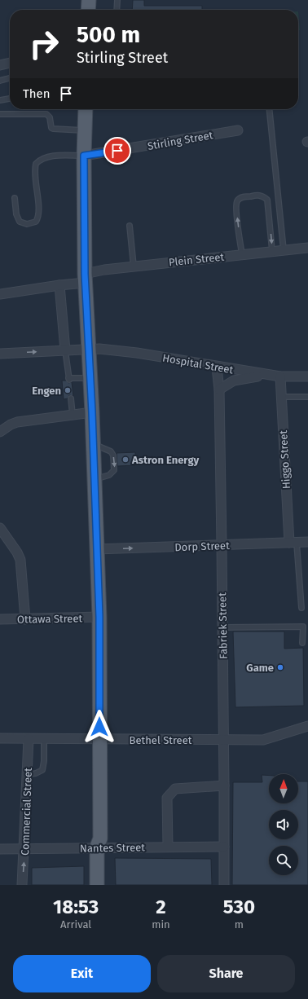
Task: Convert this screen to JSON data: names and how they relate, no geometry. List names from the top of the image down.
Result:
{
  "streets": {
    "street": [
      "Stirling Street",
      "Plein Street",
      "Hospital Street",
      "Higgo Street",
      "Dorp Street",
      "Ottawa Street",
      "Fabriek Street",
      "Bethel Street",
      "Commercial Street",
      "Nantes Street"
    ]
  },
  "crossings": [
    ["Hospital Street", "Higgo Street"],
    ["Hospital Street", "Fabriek Street"],
    ["Higgo Street", "Dorp Street"],
    ["Dorp Street", "Fabriek Street"],
    ["Fabriek Street", "Bethel Street"],
    ["Fabriek Street", "Nantes Street"],
    ["Bethel Street", "Commercial Street"],
    ["Commercial Street", "Nantes Street"]
  ],
  "one_way": ["Dorp Street"],
  "places": ["Engen", "Astron Energy", "Game"],
  "north": "top",
  "page": {
    "turn": ["500 m", "Stirling Street"],
    "then": "Then",
    "eta": [
      "18:53",
      "Arrival",
      "2",
      "min",
      "530",
      "m"
    ],
    "buttons": ["Exit", "Share"]
  }
}
